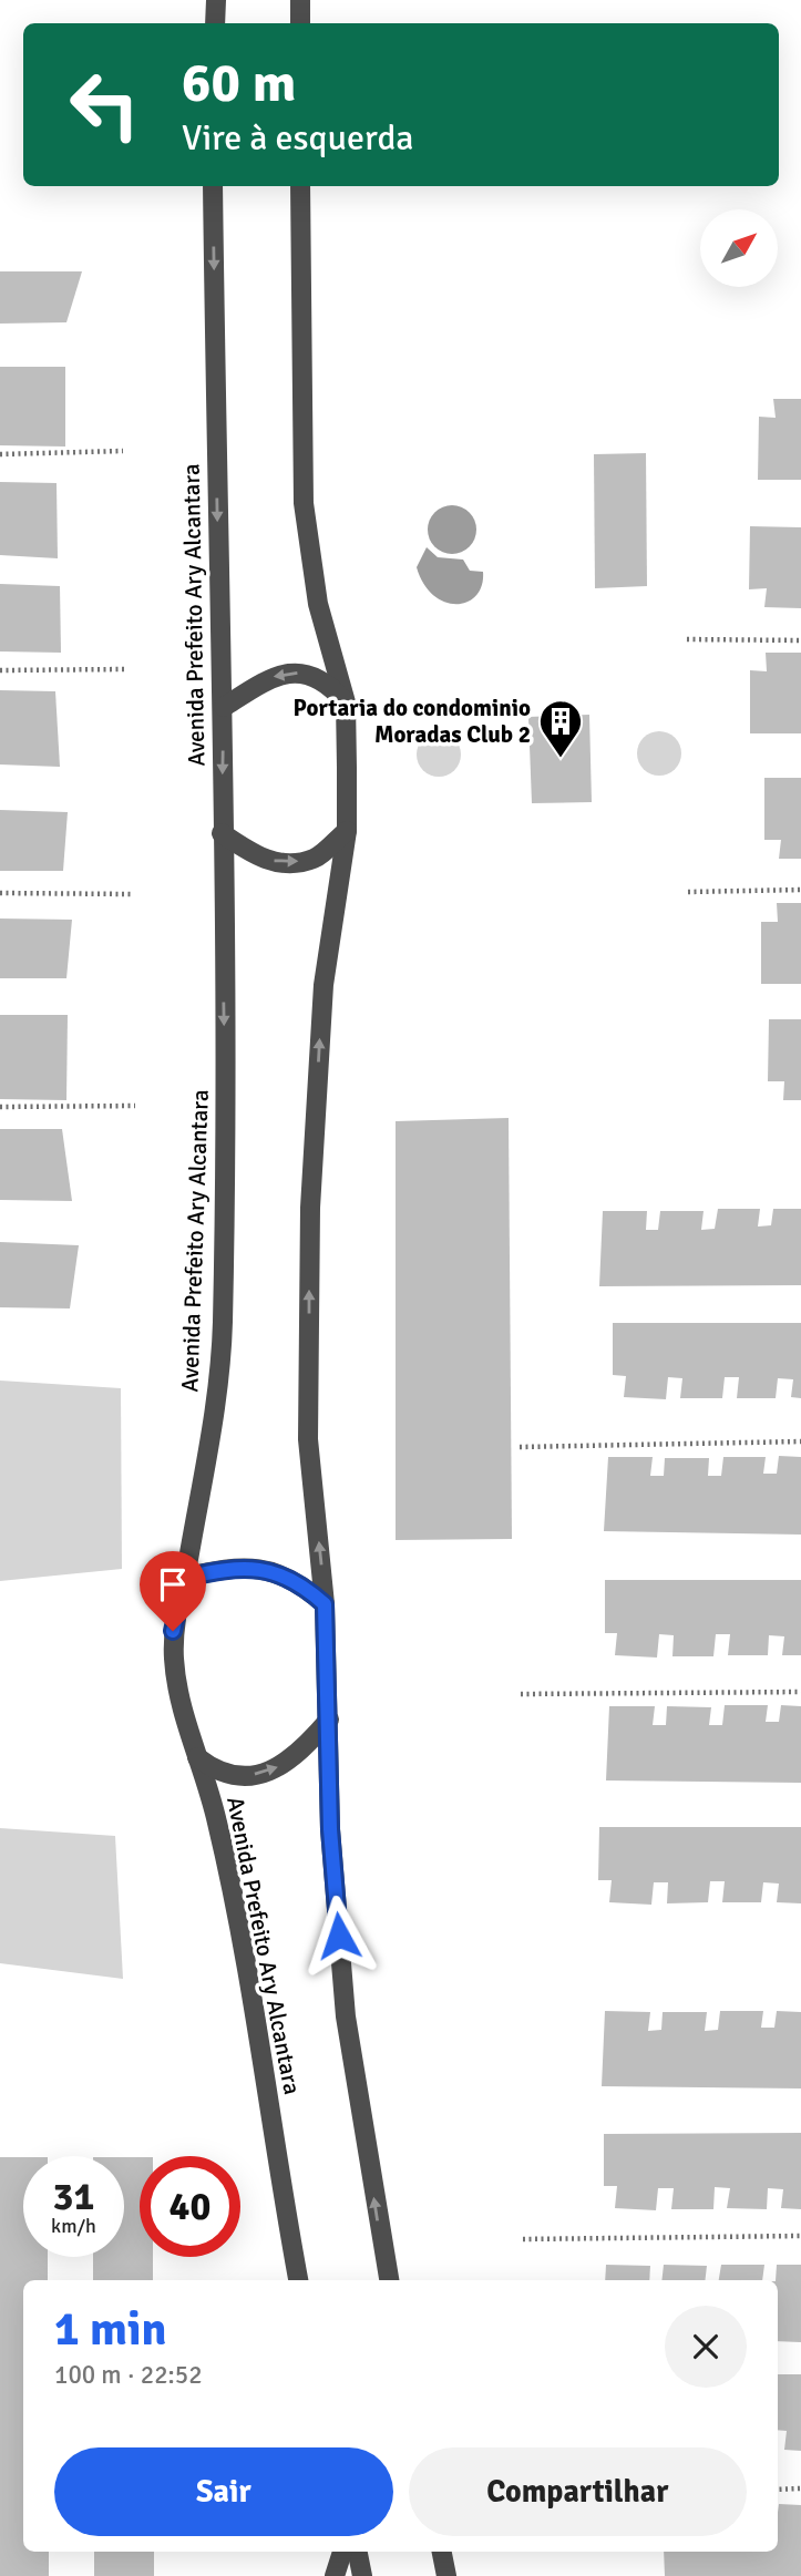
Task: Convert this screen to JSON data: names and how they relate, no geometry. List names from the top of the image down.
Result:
{
  "streets": {
    "street": ["Avenida Prefeito Ary Alcantara"]
  },
  "places": {
    "building": ["Portaria do condominio Moradas Club 2"]
  },
  "north": "top right",
  "page": {
    "turn": ["60 m", "Vire à esquerda"],
    "speed": "31 km/h",
    "limit": "40",
    "heading": ["1 min", "100 m · 22:52"],
    "buttons": ["Sair", "Compartilhar"]
  }
}
